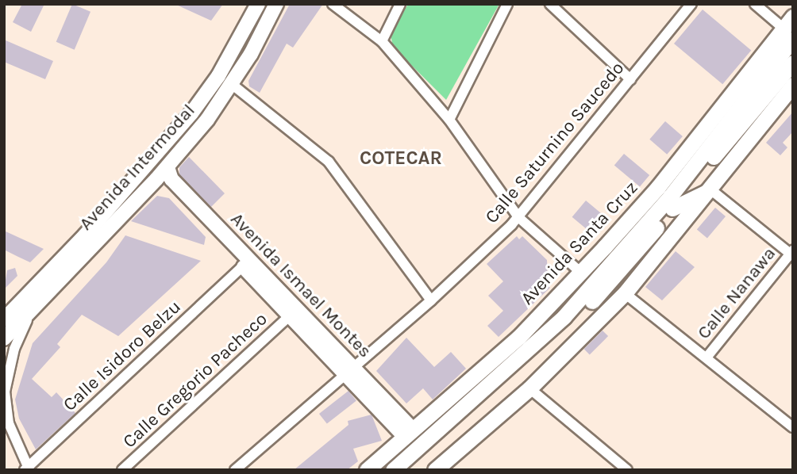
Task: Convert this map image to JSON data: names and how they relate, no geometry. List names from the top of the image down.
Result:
{
  "streets": {
    "main road": ["Avenida Intermodal", "Avenida Santa Cruz", "Avenida Ismael Montes"],
    "street": [
      "Calle Saturnino Saucedo",
      "Calle Nanawa",
      "Calle Isidoro Belzu",
      "Calle Gregorio Pacheco"
    ]
  },
  "crossings": [
    ["Calle Saturnino Saucedo", "Avenida Ismael Montes"],
    ["Avenida Intermodal", "Avenida Ismael Montes"],
    ["Avenida Santa Cruz", "Avenida Ismael Montes"],
    ["Avenida Ismael Montes", "Calle Isidoro Belzu"],
    ["Avenida Ismael Montes", "Calle Gregorio Pacheco"]
  ],
  "districts": ["COTECAR"]
}
